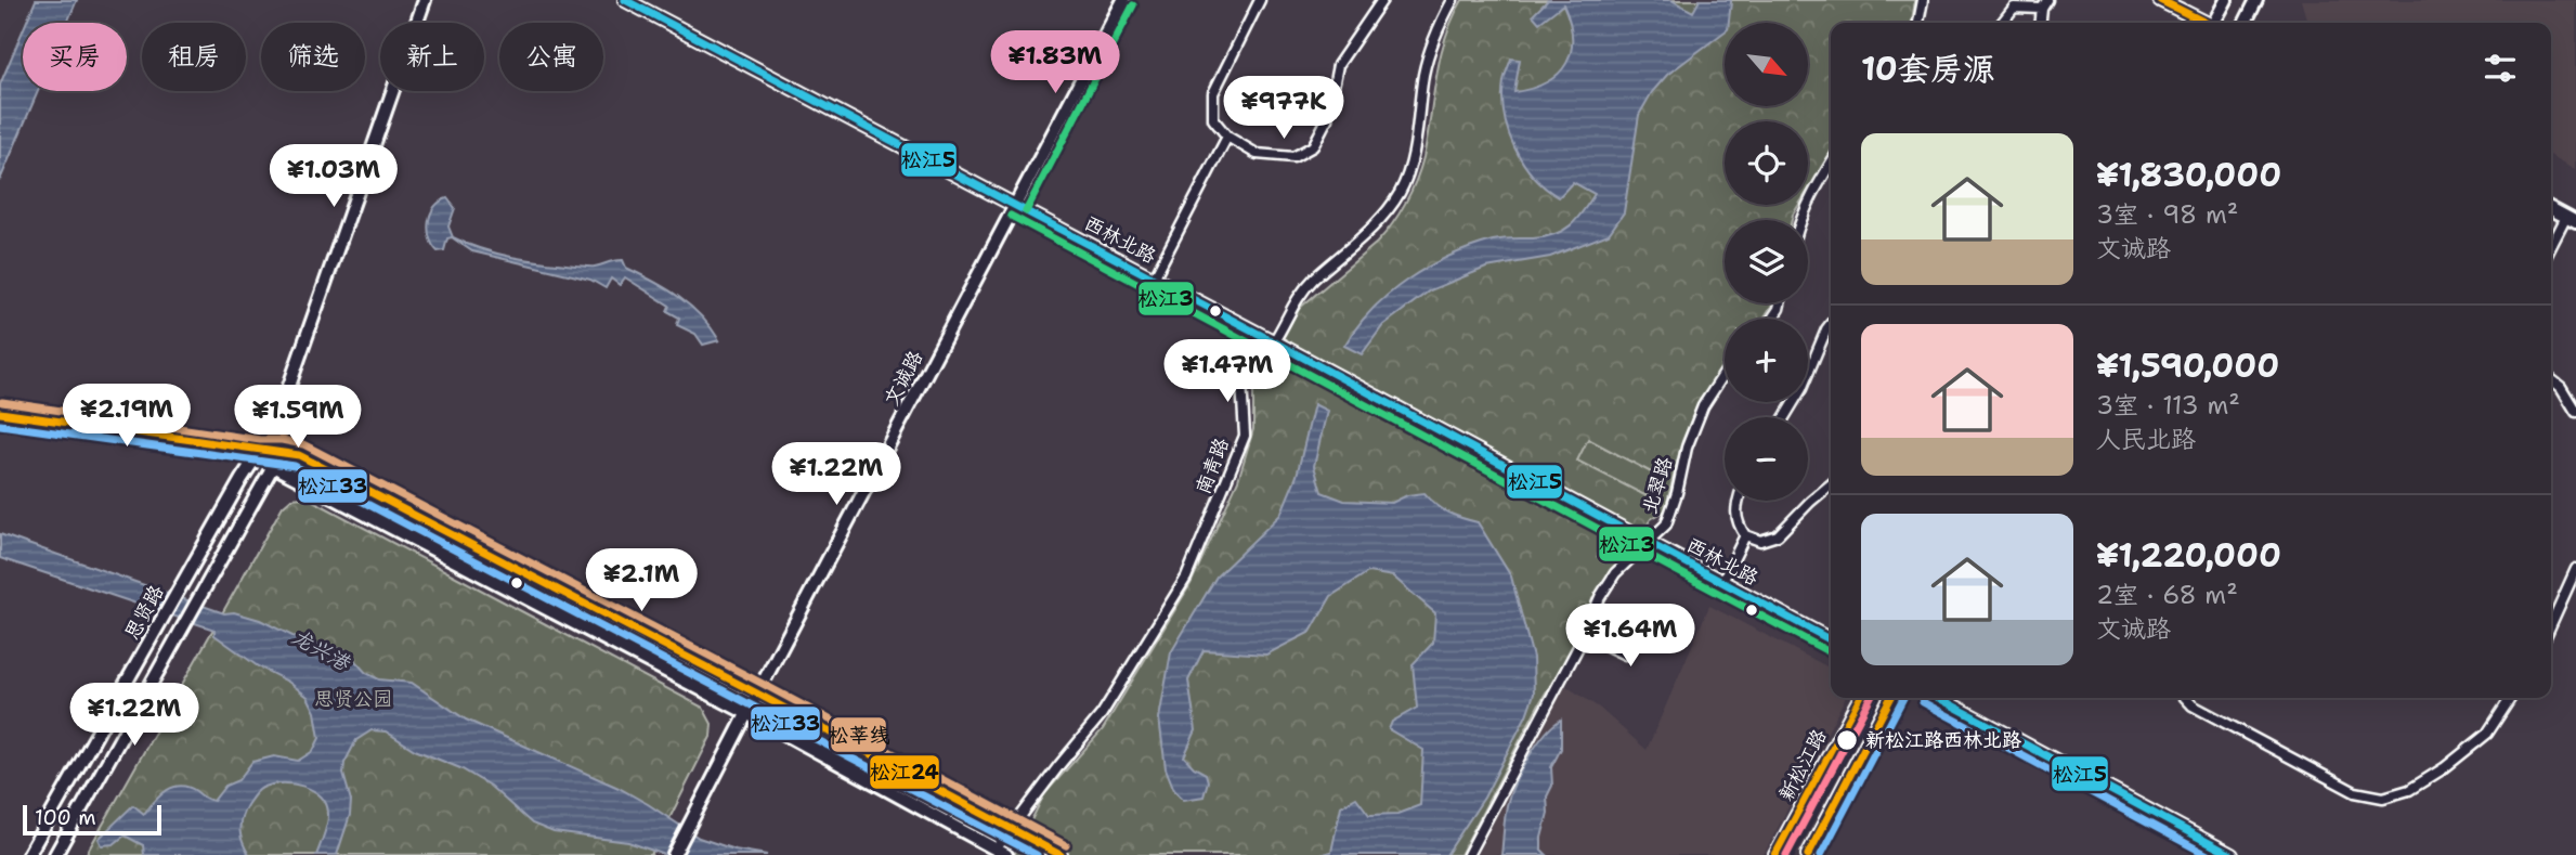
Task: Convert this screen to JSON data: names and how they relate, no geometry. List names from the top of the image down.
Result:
{
  "streets": {
    "main road": [
      "西林北路",
      "文诚路",
      "思贤路",
      "新松江路"
    ],
    "street": ["南青路", "北翠路"]
  },
  "crossings": [
    ["西林北路", "文诚路"],
    ["西林北路", "南青路"],
    ["西林北路", "北翠路"]
  ],
  "water": ["龙兴港"],
  "parks": ["思贤公园"],
  "places": ["新松江路西林北路"],
  "lines": [
    "transit line 松江5",
    "transit line 松江24",
    "transit line 松江3",
    "transit line 松莘线",
    "transit line 松江33"
  ],
  "scale_bar": "100 m",
  "north": "bottom right",
  "page": {
    "map_buttons": ["+", "−"],
    "chip": [
      "买房",
      "租房",
      "筛选",
      "新上",
      "公寓"
    ],
    "heading": "10套房源",
    "price": [
      "¥1.83M",
      "¥977K",
      "¥1.03M",
      "¥1.47M",
      "¥2.19M",
      "¥1.59M",
      "¥1.22M",
      "¥2.1M",
      "¥1.64M",
      "¥1.22M"
    ],
    "list": [
      {
        "name": "¥1,830,000",
        "note": "3室 · 98 m² · 文诚路"
      },
      {
        "name": "¥1,590,000",
        "note": "3室 · 113 m² · 人民北路"
      },
      {
        "name": "¥1,220,000",
        "note": "2室 · 68 m² · 文诚路"
      }
    ],
    "scale": "100 m"
  }
}
